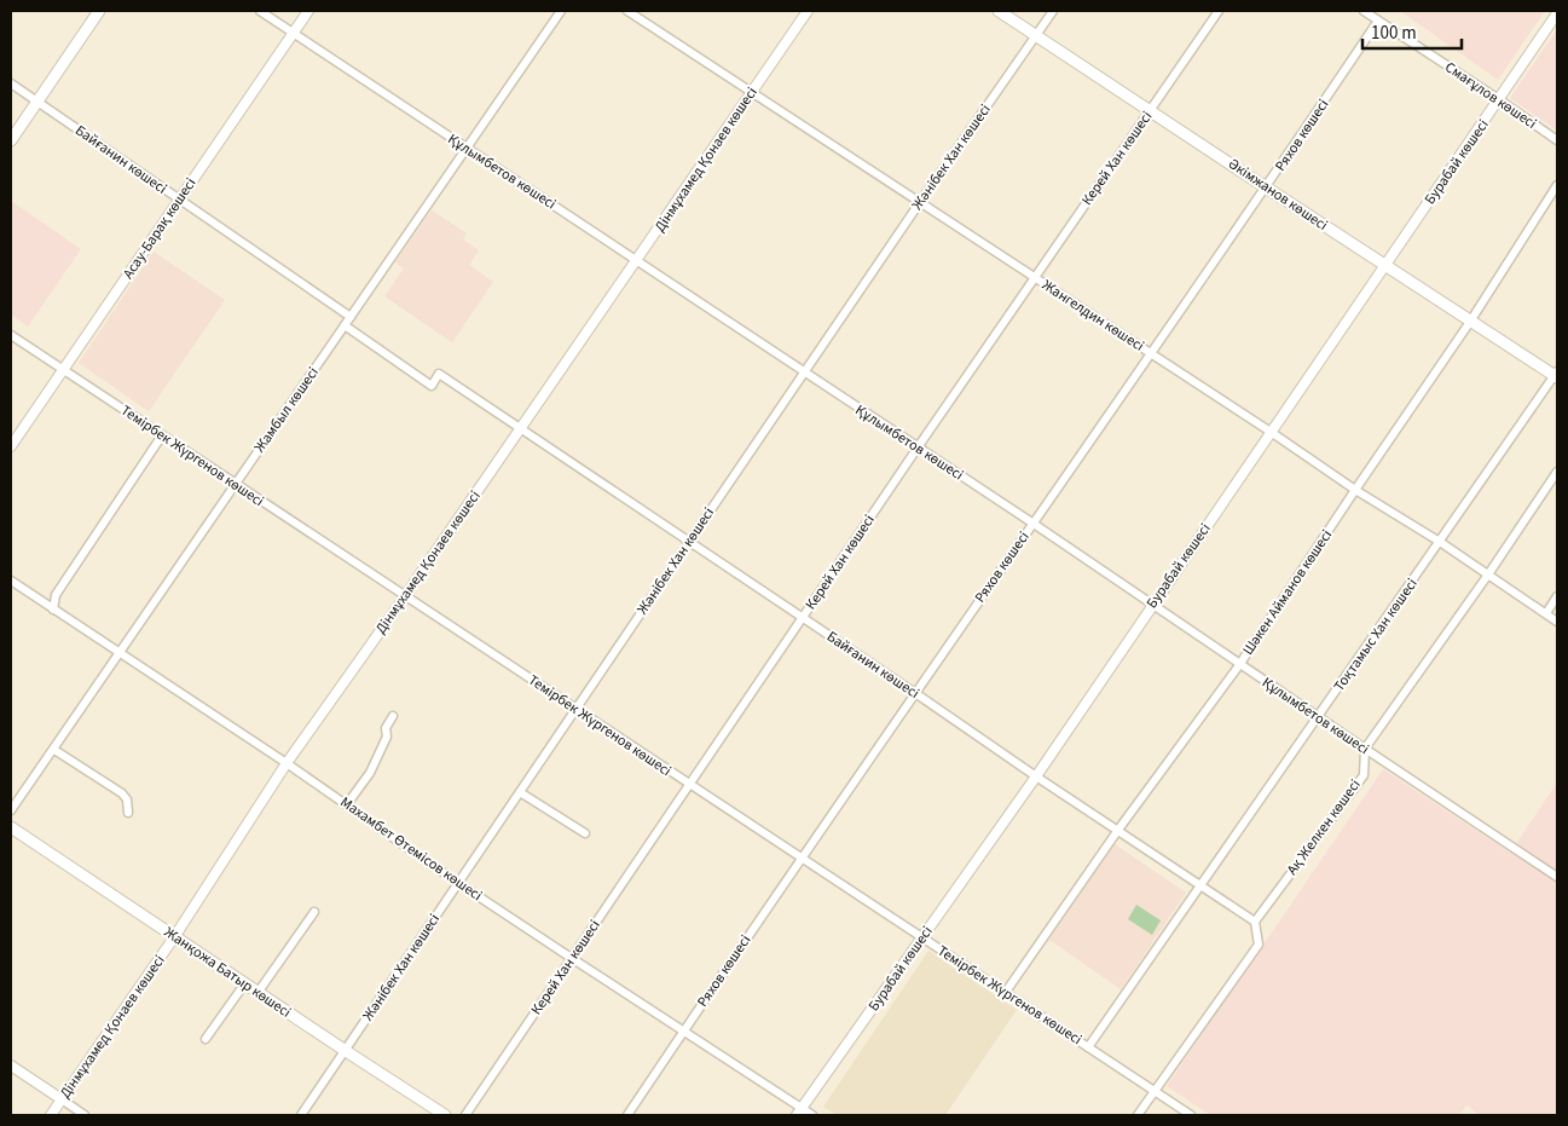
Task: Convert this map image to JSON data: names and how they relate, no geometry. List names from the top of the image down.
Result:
{
  "streets": {
    "main road": ["Әкімжанов көшесі", "Жанқожа Батыр көшесі"],
    "street": [
      "Смағұлов көшесі",
      "Ряхов көшесі",
      "Жәнібек Хан көшесі",
      "Керей Хан көшесі",
      "Байғанин көшесі",
      "Дінмұхамед Қонаев көшесі",
      "Бурабай көшесі",
      "Құлымбетов көшесі",
      "Асау-Барақ көшесі",
      "Жангелдин көшесі",
      "Жамбыл көшесі",
      "Темірбек Жүргенов көшесі",
      "Шәкен Айманов көшесі",
      "Тоқтамыс Хан көшесі",
      "Ақ Желкен көшесі",
      "Махамбет Өтемісов көшесі"
    ]
  },
  "crossings": [
    ["Смағұлов көшесі", "Ряхов көшесі"],
    ["Смағұлов көшесі", "Бурабай көшесі"],
    ["Ряхов көшесі", "Байғанин көшесі"],
    ["Ряхов көшесі", "Құлымбетов көшесі"],
    ["Ряхов көшесі", "Әкімжанов көшесі"],
    ["Ряхов көшесі", "Жангелдин көшесі"],
    ["Ряхов көшесі", "Темірбек Жүргенов көшесі"],
    ["Ряхов көшесі", "Махамбет Өтемісов көшесі"],
    ["Жәнібек Хан көшесі", "Байғанин көшесі"],
    ["Жәнібек Хан көшесі", "Құлымбетов көшесі"],
    ["Жәнібек Хан көшесі", "Әкімжанов көшесі"],
    ["Жәнібек Хан көшесі", "Жангелдин көшесі"],
    ["Жәнібек Хан көшесі", "Темірбек Жүргенов көшесі"],
    ["Жәнібек Хан көшесі", "Махамбет Өтемісов көшесі"],
    ["Жәнібек Хан көшесі", "Жанқожа Батыр көшесі"],
    ["Керей Хан көшесі", "Байғанин көшесі"],
    ["Керей Хан көшесі", "Құлымбетов көшесі"],
    ["Керей Хан көшесі", "Әкімжанов көшесі"],
    ["Керей Хан көшесі", "Жангелдин көшесі"],
    ["Керей Хан көшесі", "Темірбек Жүргенов көшесі"],
    ["Керей Хан көшесі", "Махамбет Өтемісов көшесі"],
    ["Байғанин көшесі", "Дінмұхамед Қонаев көшесі"],
    ["Байғанин көшесі", "Бурабай көшесі"],
    ["Байғанин көшесі", "Асау-Барақ көшесі"],
    ["Байғанин көшесі", "Жамбыл көшесі"],
    ["Байғанин көшесі", "Шәкен Айманов көшесі"],
    ["Байғанин көшесі", "Тоқтамыс Хан көшесі"],
    ["Байғанин көшесі", "Ақ Желкен көшесі"],
    ["Дінмұхамед Қонаев көшесі", "Құлымбетов көшесі"],
    ["Дінмұхамед Қонаев көшесі", "Жангелдин көшесі"],
    ["Дінмұхамед Қонаев көшесі", "Темірбек Жүргенов көшесі"],
    ["Дінмұхамед Қонаев көшесі", "Махамбет Өтемісов көшесі"],
    ["Дінмұхамед Қонаев көшесі", "Жанқожа Батыр көшесі"],
    ["Бурабай көшесі", "Құлымбетов көшесі"],
    ["Бурабай көшесі", "Әкімжанов көшесі"],
    ["Бурабай көшесі", "Жангелдин көшесі"],
    ["Бурабай көшесі", "Темірбек Жүргенов көшесі"],
    ["Бурабай көшесі", "Махамбет Өтемісов көшесі"],
    ["Құлымбетов көшесі", "Асау-Барақ көшесі"],
    ["Құлымбетов көшесі", "Жамбыл көшесі"],
    ["Құлымбетов көшесі", "Шәкен Айманов көшесі"],
    ["Құлымбетов көшесі", "Тоқтамыс Хан көшесі"],
    ["Құлымбетов көшесі", "Ақ Желкен көшесі"],
    ["Әкімжанов көшесі", "Шәкен Айманов көшесі"],
    ["Әкімжанов көшесі", "Тоқтамыс Хан көшесі"],
    ["Асау-Барақ көшесі", "Темірбек Жүргенов көшесі"],
    ["Жангелдин көшесі", "Шәкен Айманов көшесі"],
    ["Жангелдин көшесі", "Тоқтамыс Хан көшесі"],
    ["Жангелдин көшесі", "Ақ Желкен көшесі"],
    ["Жамбыл көшесі", "Темірбек Жүргенов көшесі"],
    ["Жамбыл көшесі", "Махамбет Өтемісов көшесі"],
    ["Темірбек Жүргенов көшесі", "Шәкен Айманов көшесі"],
    ["Темірбек Жүргенов көшесі", "Тоқтамыс Хан көшесі"]
  ],
  "scale_bar": "100 m"
}
